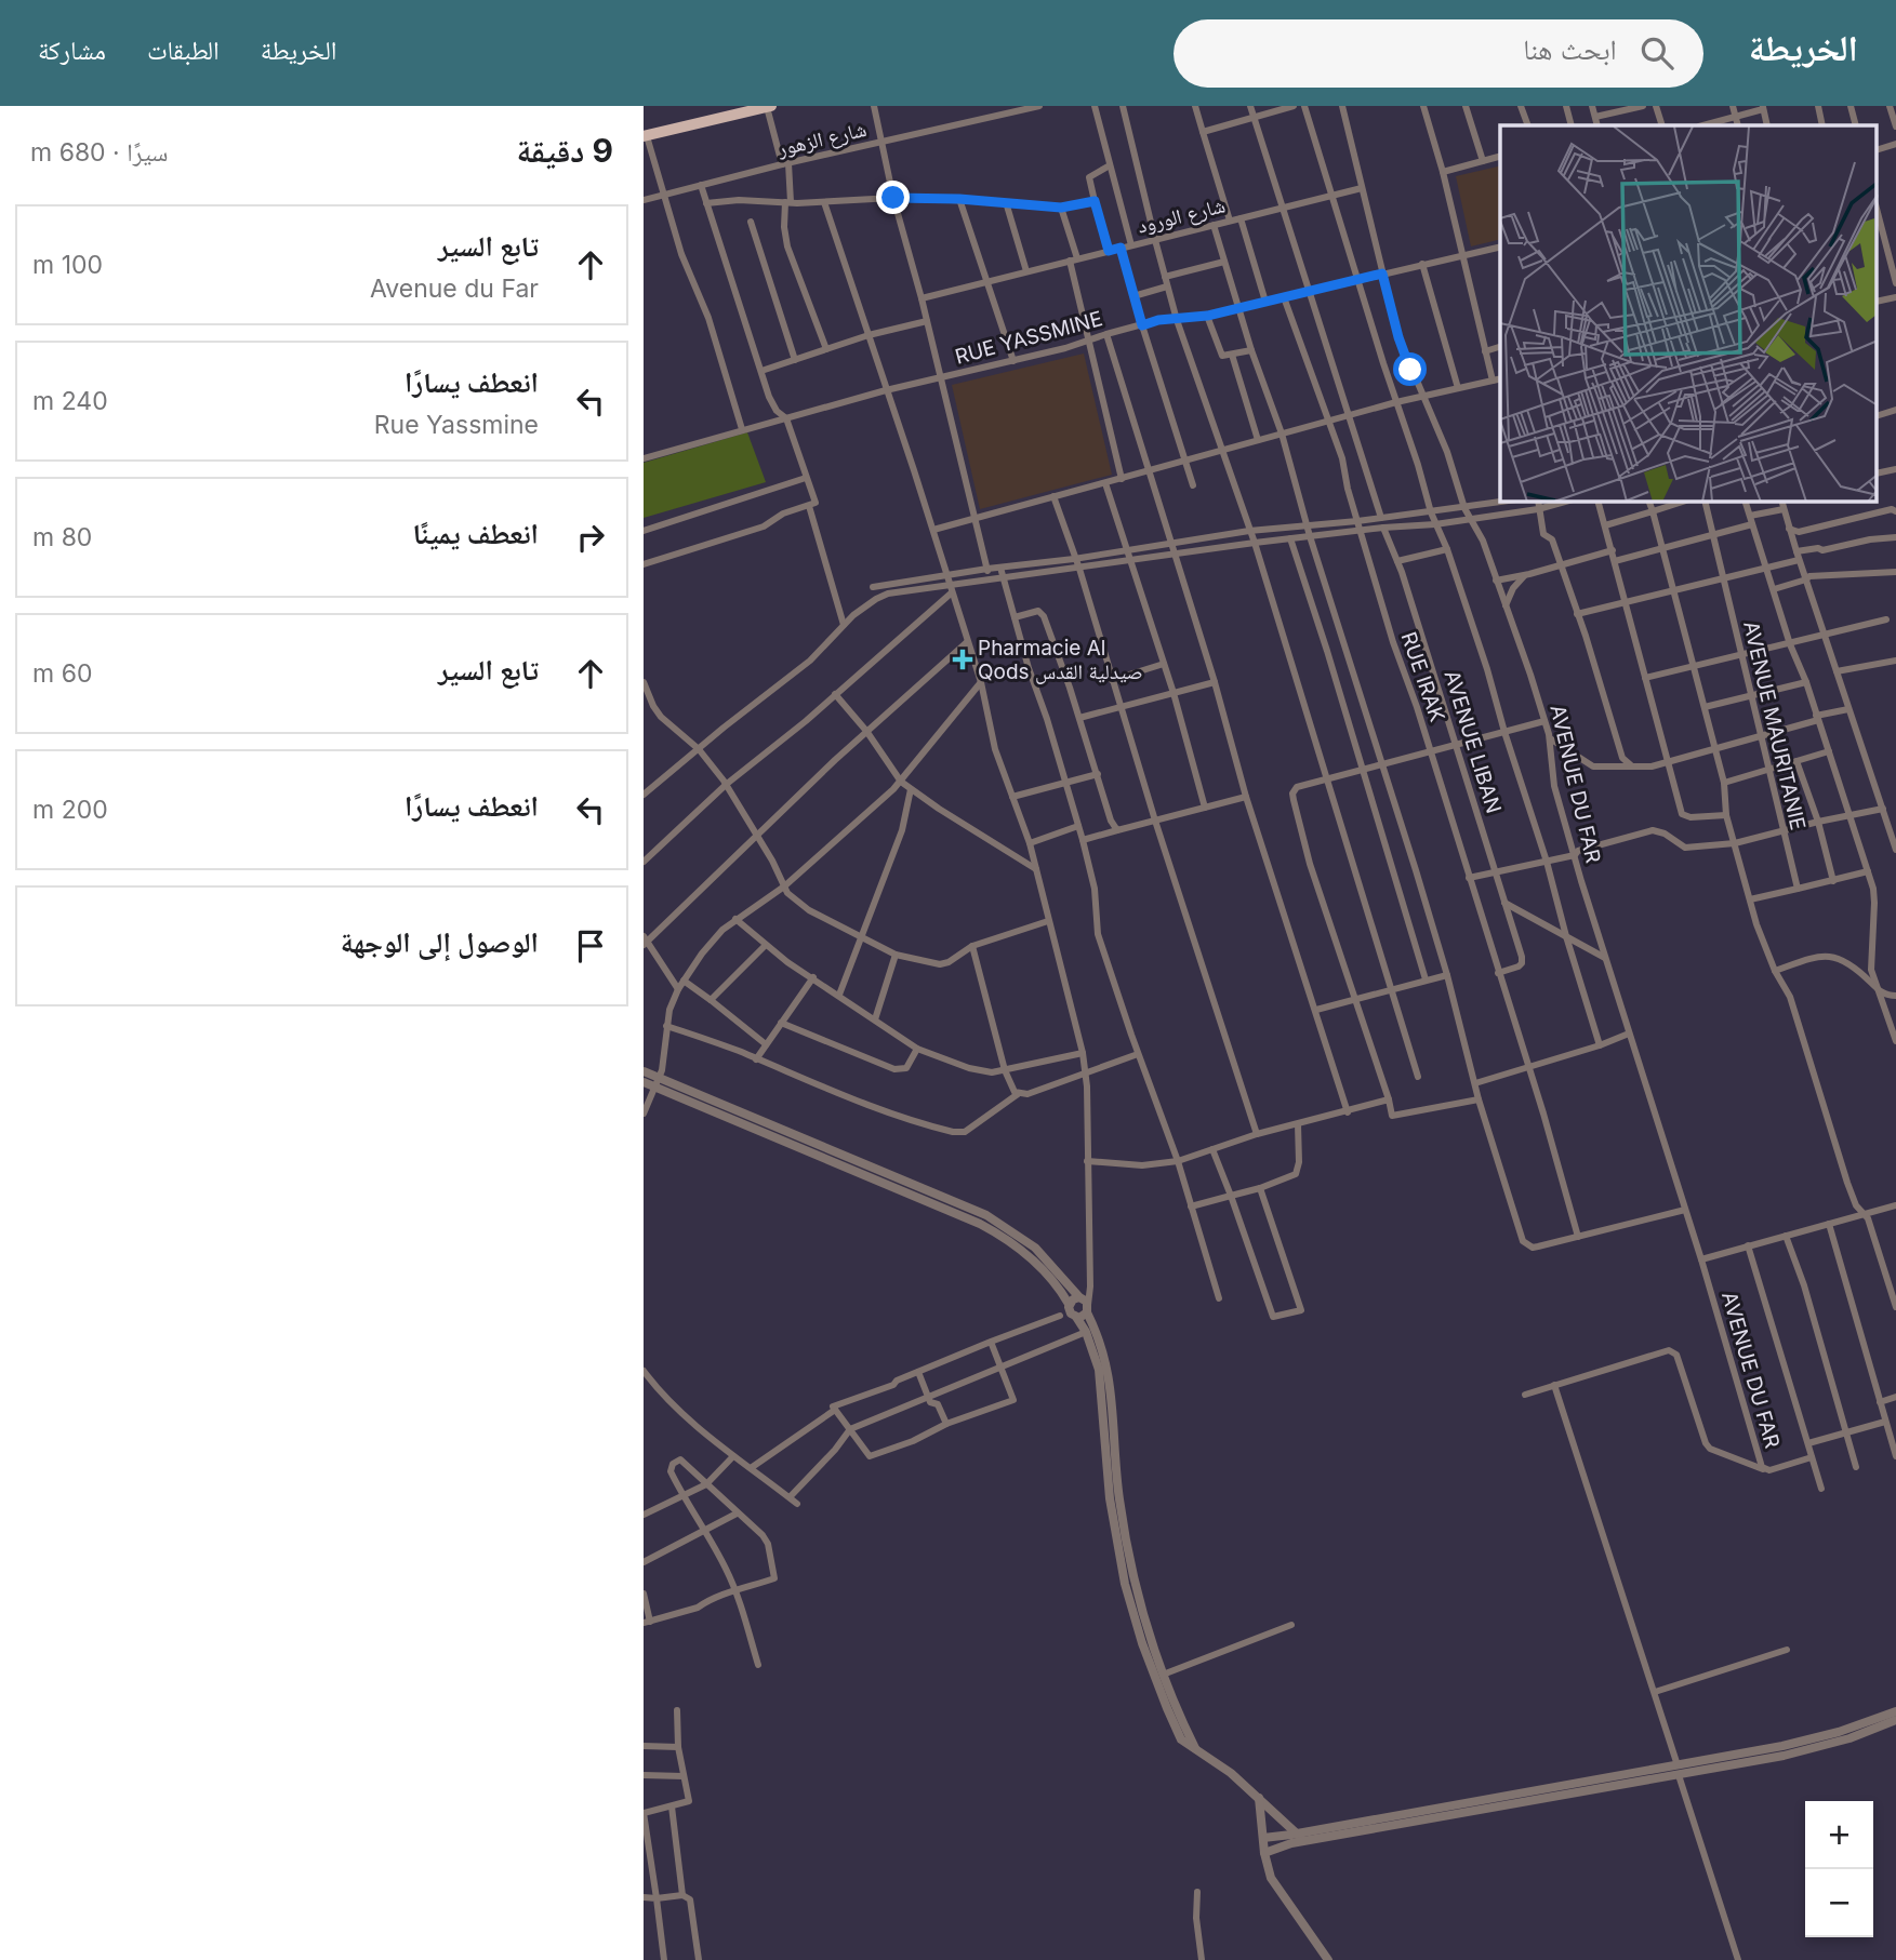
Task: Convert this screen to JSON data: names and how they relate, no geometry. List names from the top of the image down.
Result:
{
  "streets": {
    "street": [
      "شارع الزهور",
      "شارع الورود",
      "RUE YASSMINE",
      "RUE IRAK",
      "AVENUE MAURITANIE",
      "AVENUE LIBAN",
      "AVENUE DU FAR"
    ]
  },
  "crossings": [
    ["شارع الورود", "AVENUE DU FAR"],
    ["RUE YASSMINE", "RUE IRAK"],
    ["RUE YASSMINE", "AVENUE DU FAR"],
    ["RUE IRAK", "AVENUE LIBAN"]
  ],
  "places": {
    "health": ["Pharmacie Al Qods صيدلية القدس"]
  },
  "page": {
    "header": "الخريطة",
    "search": "ابحث هنا",
    "nav": ["الخريطة", "الطبقات", "مشاركة"],
    "heading": ["9 دقيقة", "سيرًا · 680 m"],
    "list": [
      ["تابع السير", "Avenue du Far", "100 m"],
      ["انعطف يسارًا", "Rue Yassmine", "240 m"],
      ["انعطف يمينًا", "80 m"],
      ["تابع السير", "60 m"],
      ["انعطف يسارًا", "200 m"],
      "الوصول إلى الوجهة"
    ],
    "map_buttons": ["+", "−"]
  }
}
